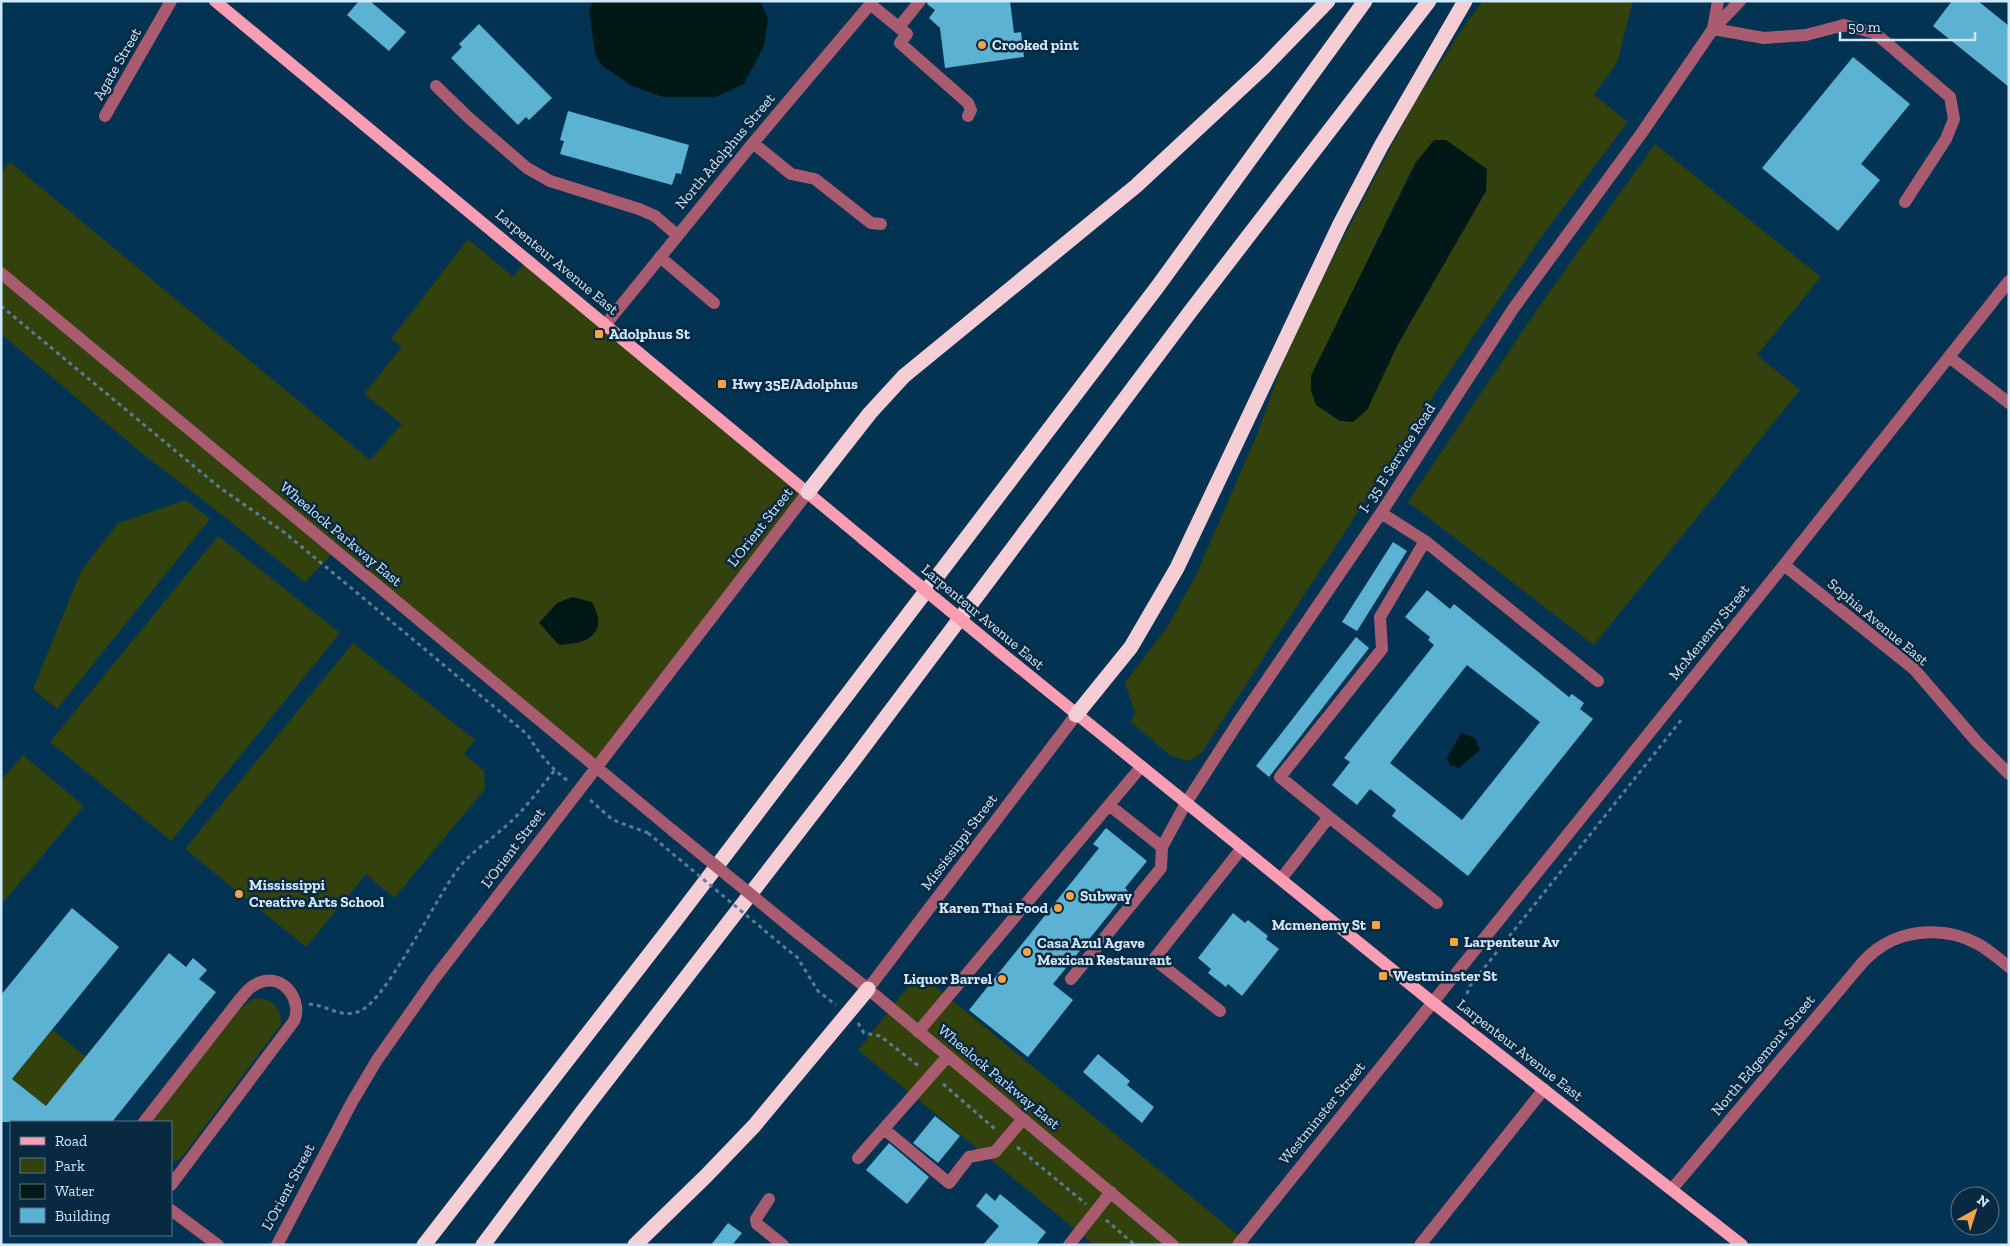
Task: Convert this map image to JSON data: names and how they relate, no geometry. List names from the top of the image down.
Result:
{
  "streets": {
    "main road": ["Larpenteur Avenue East"],
    "street": [
      "Agate Street",
      "North Adolphus Street",
      "I- 35 E Service Road",
      "L'Orient Street",
      "Wheelock Parkway East",
      "Sophia Avenue East",
      "McMenemy Street",
      "Mississippi Street",
      "North Edgemont Street",
      "Westminster Street"
    ]
  },
  "crossings": [
    ["North Adolphus Street", "Larpenteur Avenue East"],
    ["Larpenteur Avenue East", "I- 35 E Service Road"],
    ["Larpenteur Avenue East", "L'Orient Street"],
    ["Larpenteur Avenue East", "McMenemy Street"],
    ["Larpenteur Avenue East", "Mississippi Street"],
    ["Larpenteur Avenue East", "North Edgemont Street"],
    ["Larpenteur Avenue East", "Westminster Street"],
    ["L'Orient Street", "Wheelock Parkway East"],
    ["Wheelock Parkway East", "Mississippi Street"],
    ["Sophia Avenue East", "McMenemy Street"],
    ["McMenemy Street", "Westminster Street"]
  ],
  "places": {
    "other": [
      "Crooked pint",
      "Mississippi Creative Arts School",
      "Subway",
      "Karen Thai Food",
      "Casa Azul Agave Mexican Restaurant",
      "Liquor Barrel"
    ],
    "transit": [
      "Adolphus St",
      "Hwy 35E/Adolphus",
      "Mcmenemy St",
      "Larpenteur Av",
      "Westminster St"
    ]
  },
  "legend": [
    "Road",
    "Park",
    "Water",
    "Building"
  ],
  "scale_bar": "50 m",
  "north": "top right"
}
